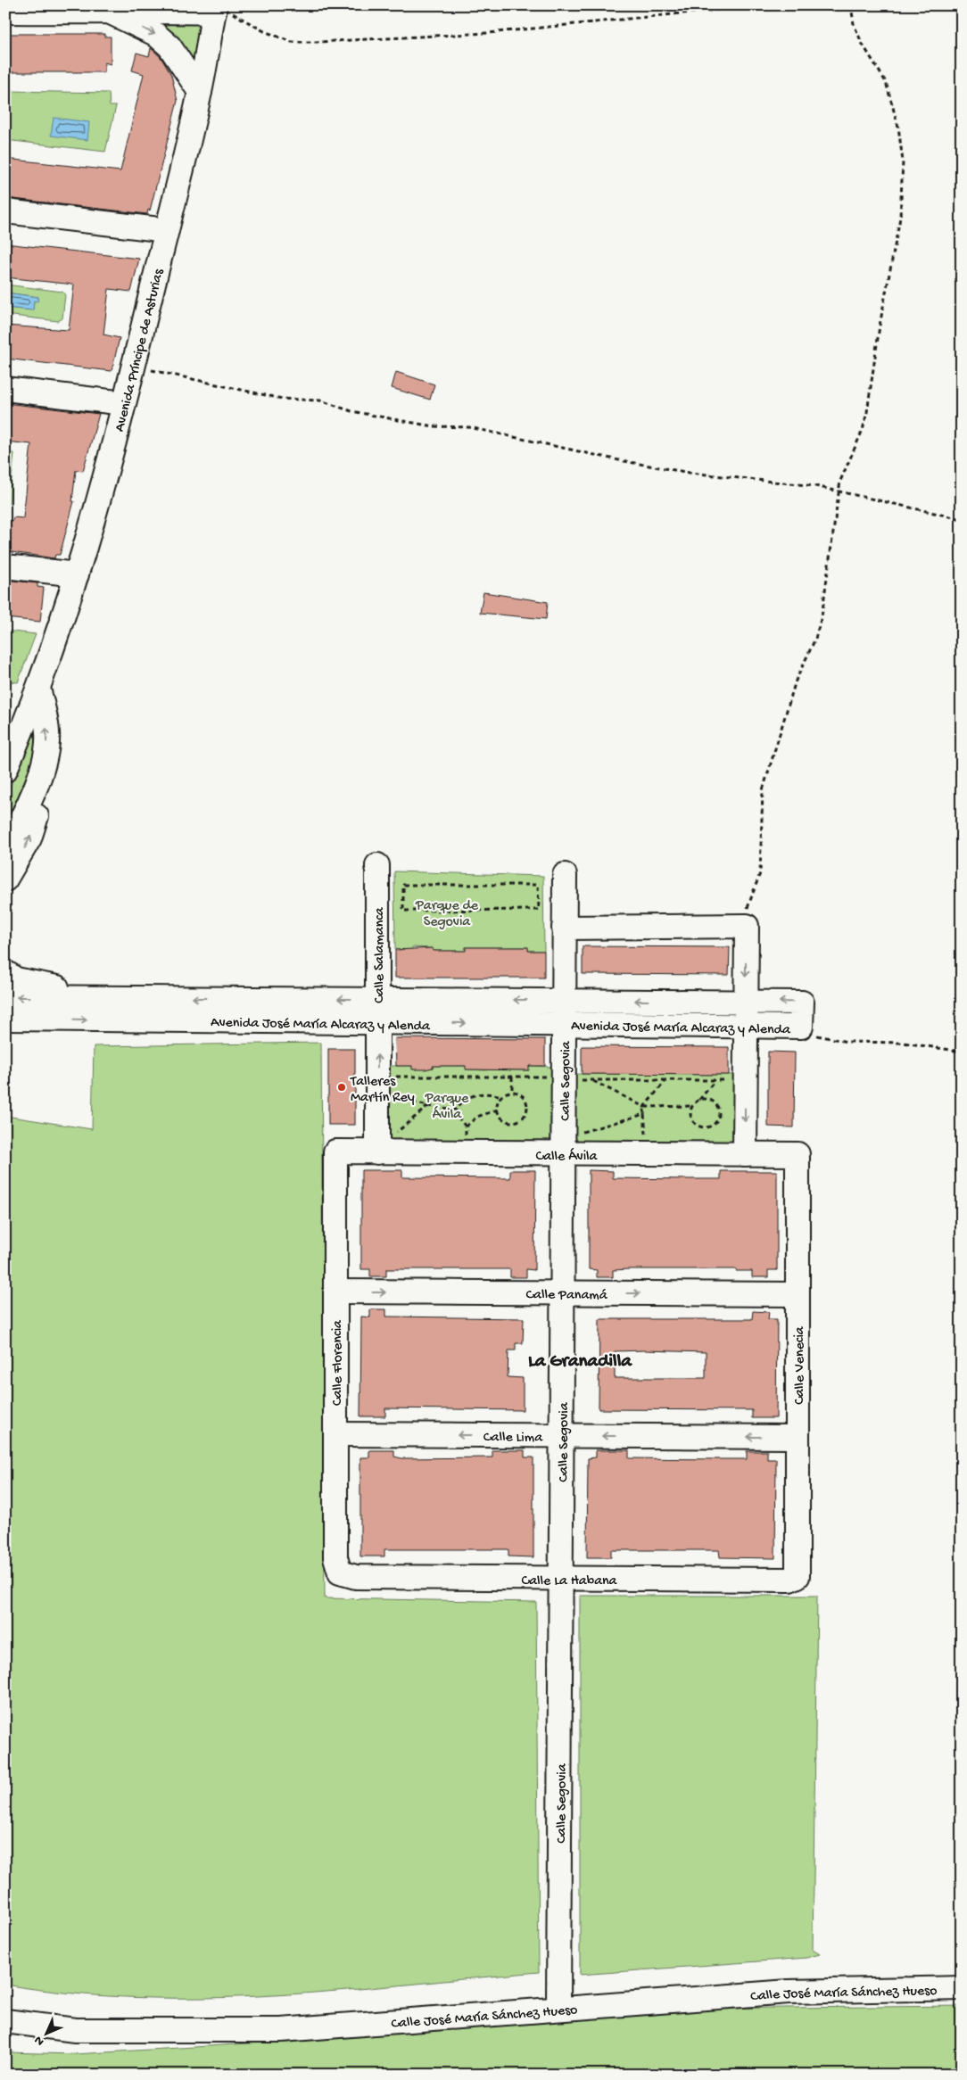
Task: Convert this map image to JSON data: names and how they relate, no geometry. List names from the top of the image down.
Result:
{
  "streets": {
    "street": [
      "Avenida Príncipe de Asturias",
      "Calle Salamanca",
      "Avenida José María Alcaraz y Alenda",
      "Calle Segovia",
      "Calle Ávila",
      "Calle Panamá",
      "Calle Florencia",
      "Calle Venecia",
      "Calle Lima",
      "Calle La Habana",
      "Calle José María Sánchez Hueso"
    ]
  },
  "crossings": [
    ["Calle Salamanca", "Avenida José María Alcaraz y Alenda"],
    ["Calle Salamanca", "Calle Ávila"],
    ["Avenida José María Alcaraz y Alenda", "Calle Segovia"],
    ["Calle Segovia", "Calle Ávila"],
    ["Calle Segovia", "Calle Panamá"],
    ["Calle Segovia", "Calle Lima"],
    ["Calle Segovia", "Calle La Habana"],
    ["Calle Segovia", "Calle José María Sánchez Hueso"],
    ["Calle Ávila", "Calle Florencia"],
    ["Calle Ávila", "Calle Venecia"],
    ["Calle Panamá", "Calle Florencia"],
    ["Calle Panamá", "Calle Venecia"],
    ["Calle Florencia", "Calle Lima"],
    ["Calle Florencia", "Calle La Habana"],
    ["Calle Venecia", "Calle Lima"],
    ["Calle Venecia", "Calle La Habana"]
  ],
  "one_way": ["Calle Salamanca", "Calle Panamá", "Calle Lima"],
  "districts": ["La Granadilla"],
  "parks": ["Parque de Segovia", "Parque Ávila"],
  "places": ["Talleres Martín Rey"],
  "north": "bottom left"
}
